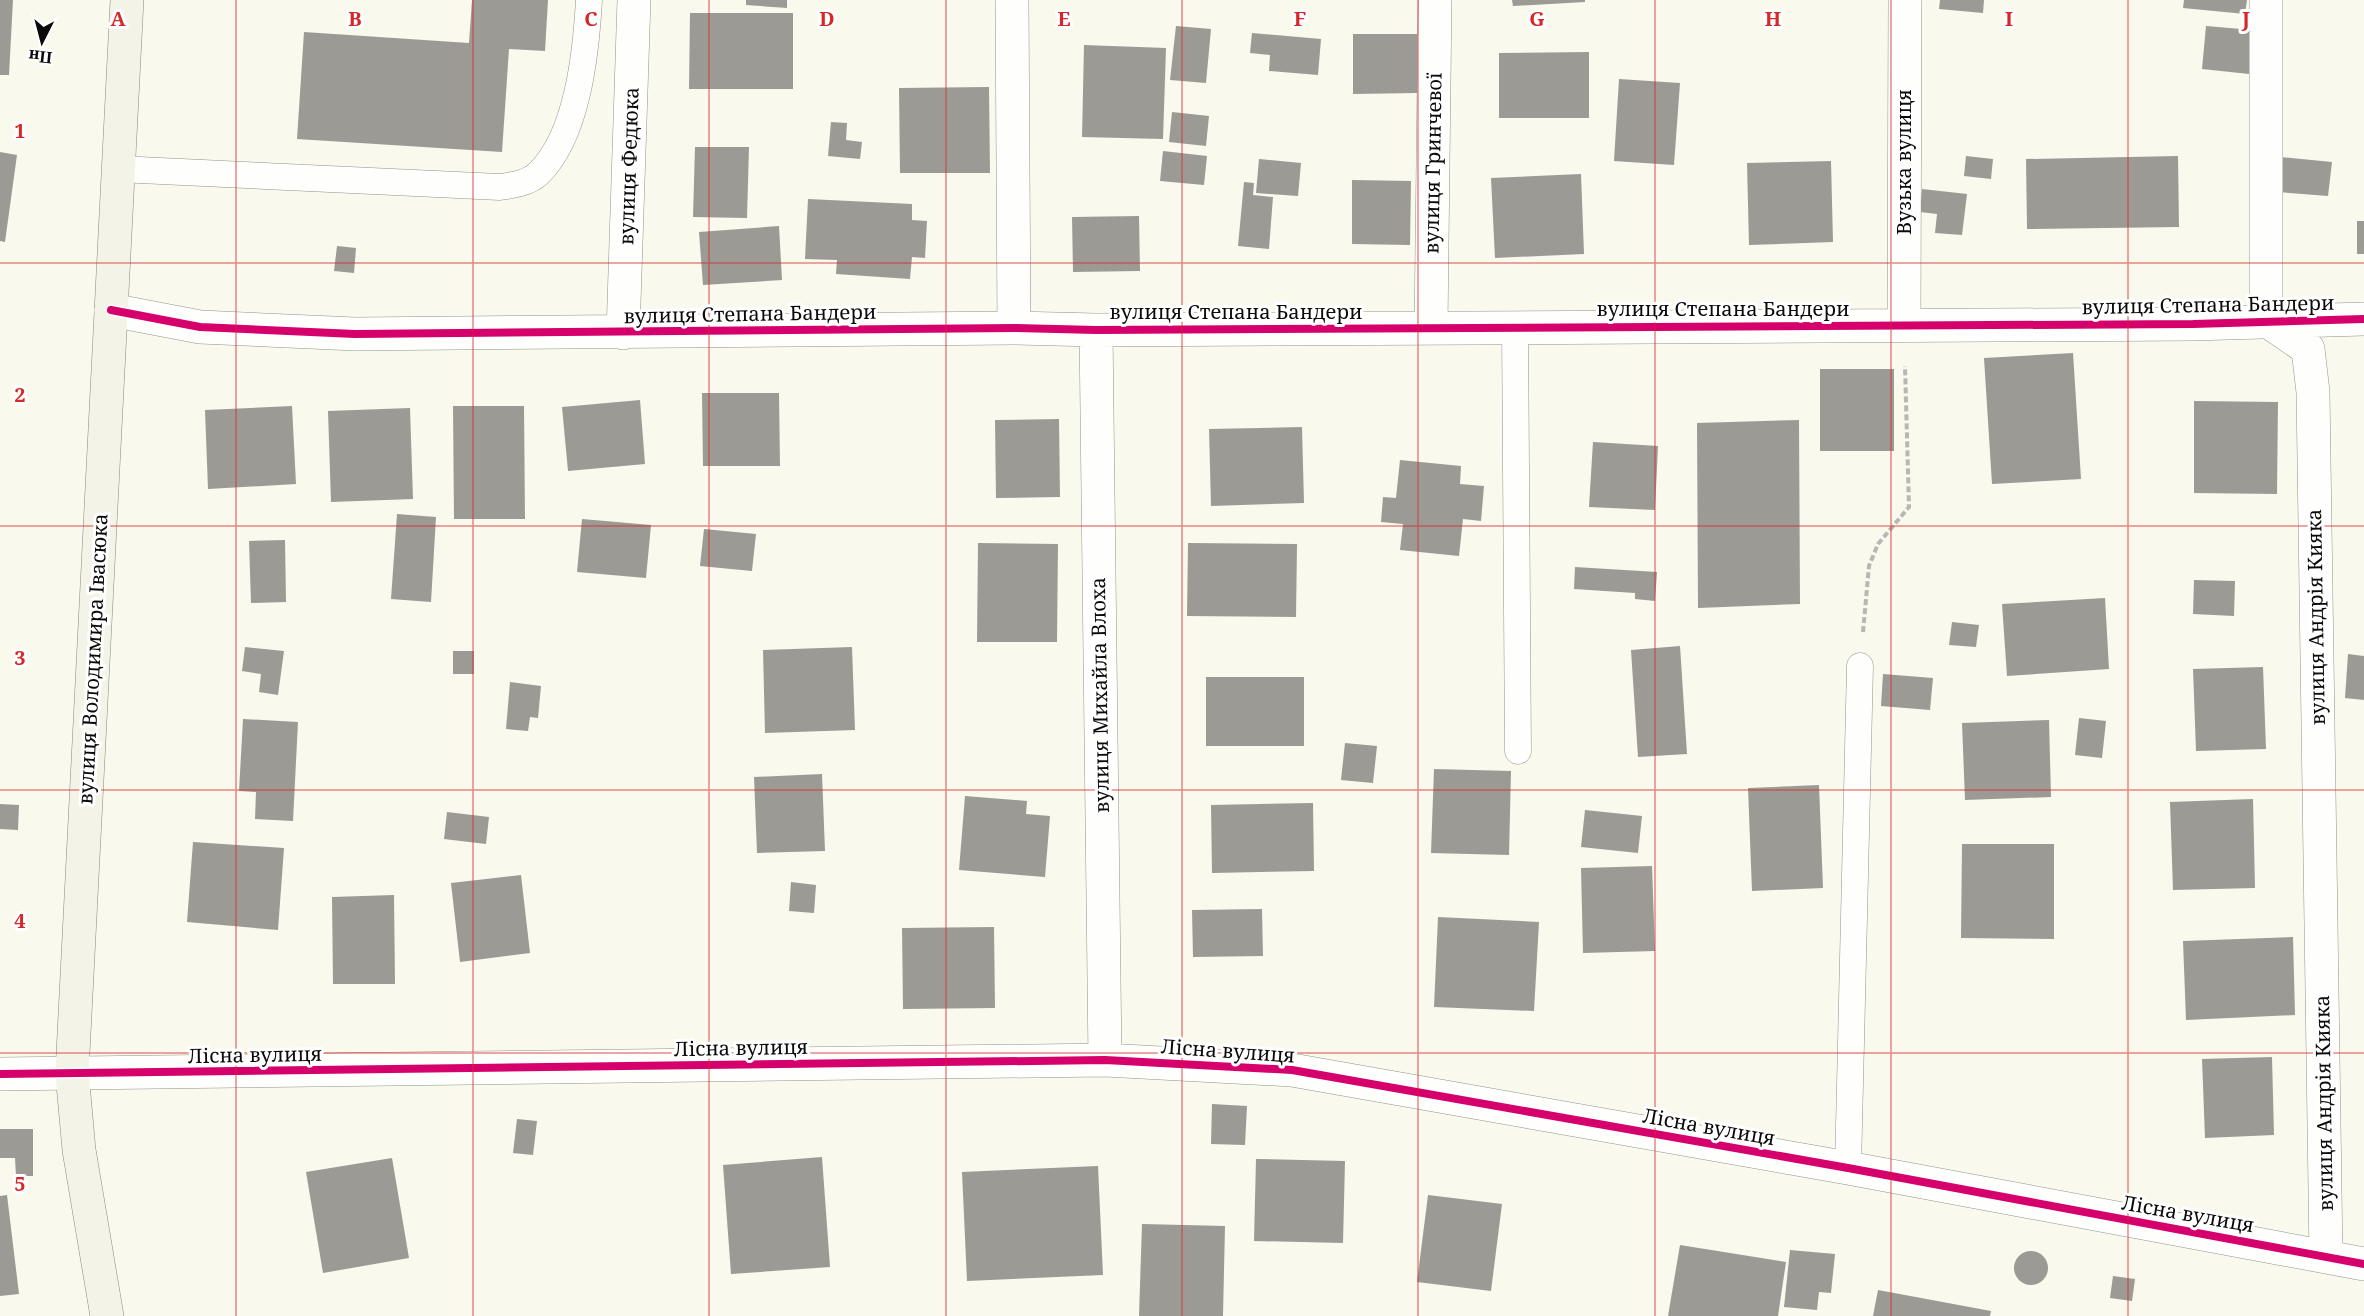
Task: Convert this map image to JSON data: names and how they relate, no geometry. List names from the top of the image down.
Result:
{
  "streets": {
    "main road": ["вулиця Володимира Івасюка"],
    "street": [
      "Вузька вулиця",
      "вулиця Гринчевої",
      "вулиця Федюка",
      "вулиця Степана Бандери",
      "вулиця Андрія Кияка",
      "вулиця Михайла Влоха",
      "Лісна вулиця"
    ]
  },
  "crossings": [
    ["Вузька вулиця", "вулиця Степана Бандери"],
    ["вулиця Гринчевої", "вулиця Степана Бандери"],
    ["вулиця Федюка", "вулиця Степана Бандери"],
    ["вулиця Степана Бандери", "вулиця Андрія Кияка"],
    ["вулиця Степана Бандери", "вулиця Володимира Івасюка"],
    ["вулиця Степана Бандери", "вулиця Михайла Влоха"],
    ["вулиця Андрія Кияка", "Лісна вулиця"],
    ["вулиця Володимира Івасюка", "Лісна вулиця"],
    ["вулиця Михайла Влоха", "Лісна вулиця"]
  ],
  "north": "bottom",
  "grid": {
    "columns": [
      "A",
      "B",
      "C",
      "D",
      "E",
      "F",
      "G",
      "H",
      "I",
      "J"
    ],
    "rows": [
      "1",
      "2",
      "3",
      "4",
      "5"
    ]
  }
}
